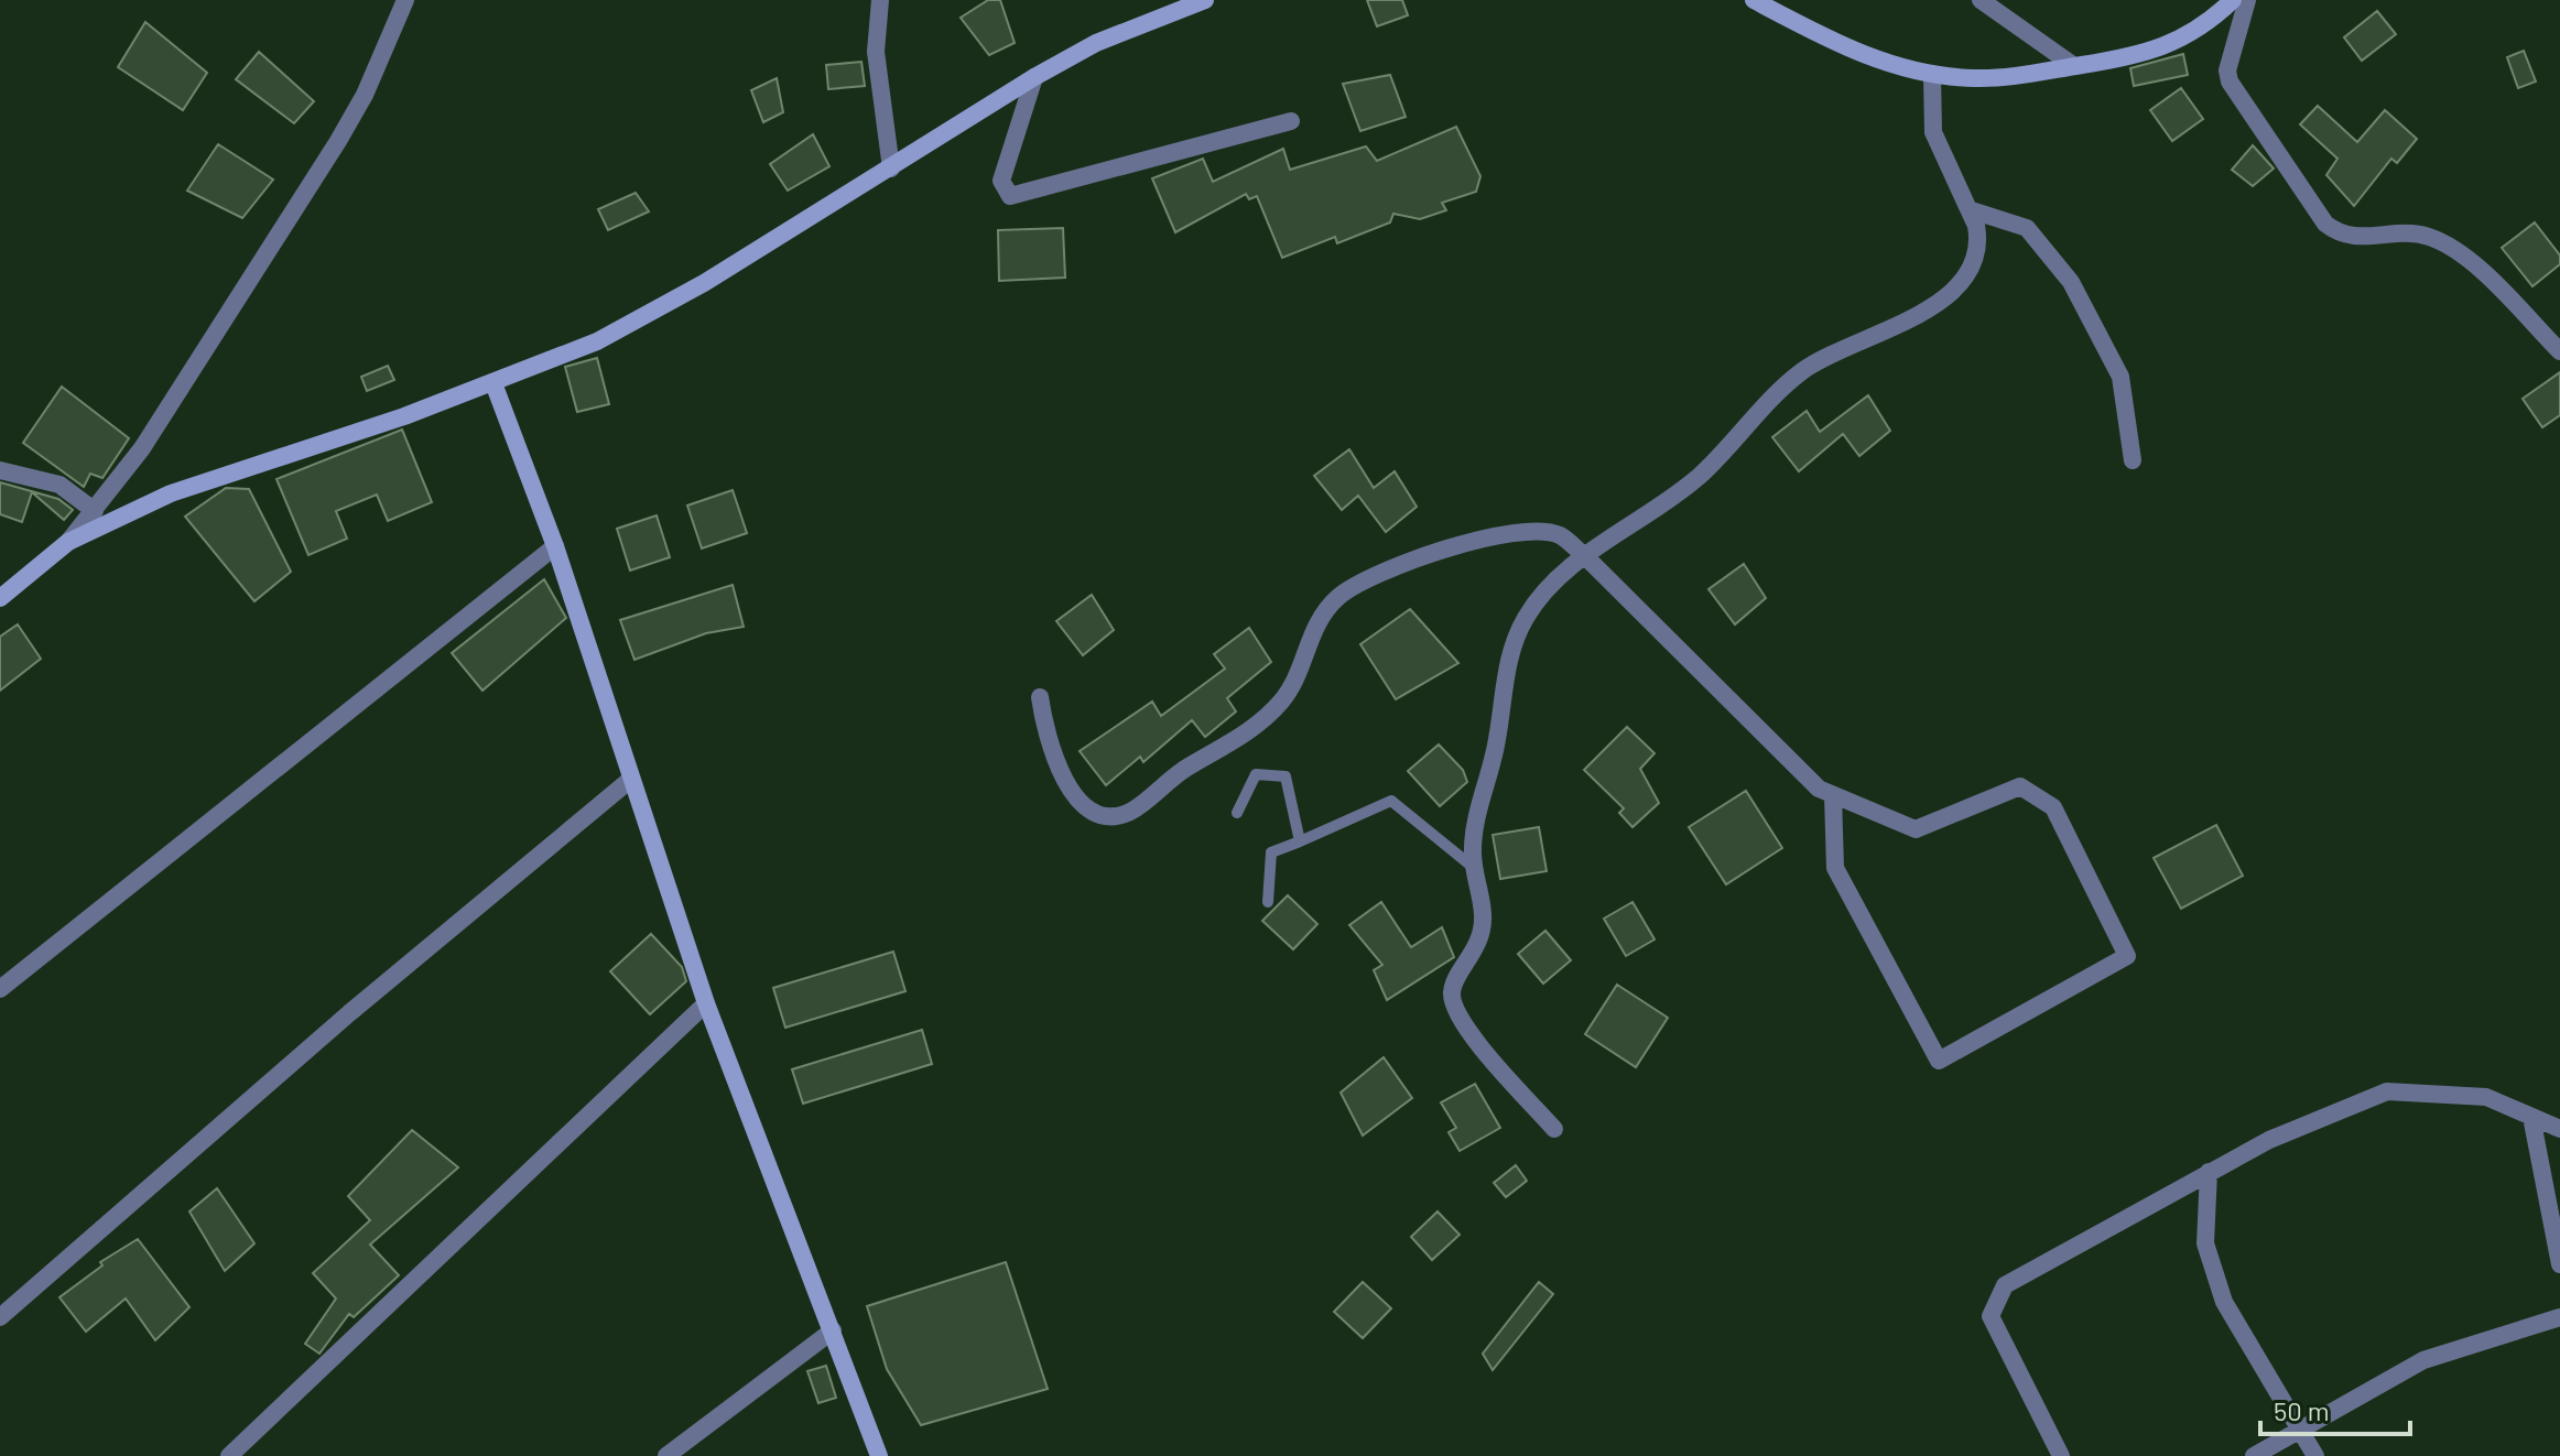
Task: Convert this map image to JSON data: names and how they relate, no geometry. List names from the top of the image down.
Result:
{
  "scale_bar": "50 m"
}
